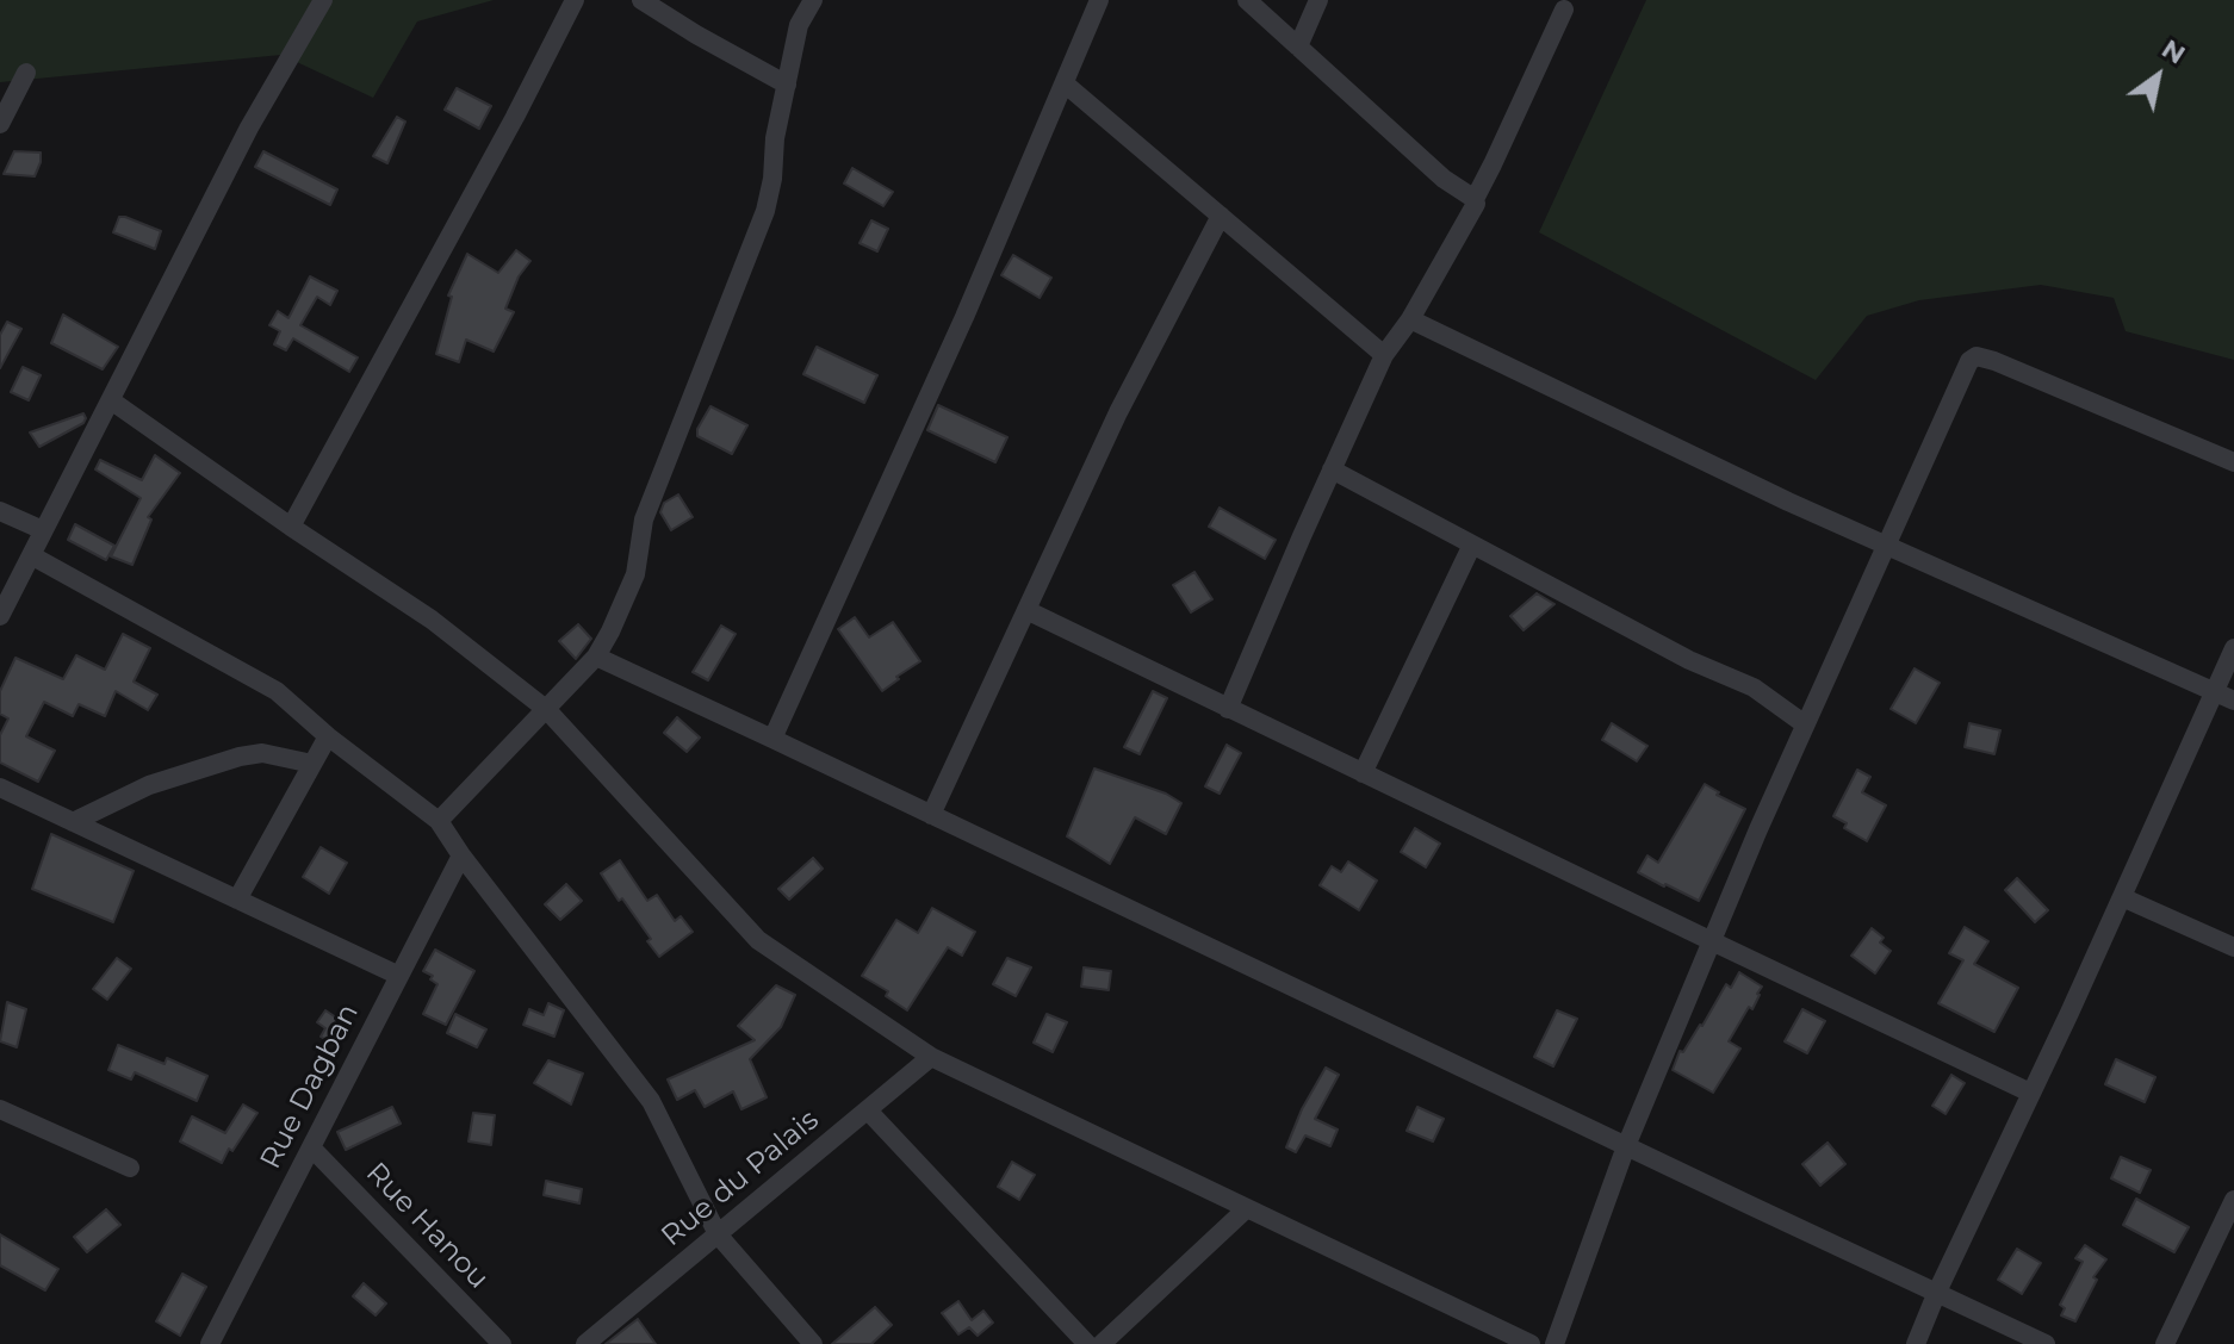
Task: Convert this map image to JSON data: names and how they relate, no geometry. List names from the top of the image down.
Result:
{
  "streets": {
    "street": ["Rue Dagban", "Rue du Palais", "Rue Hanou"]
  },
  "crossings": [
    ["Rue Dagban", "Rue Hanou"]
  ],
  "north": "top right"
}
